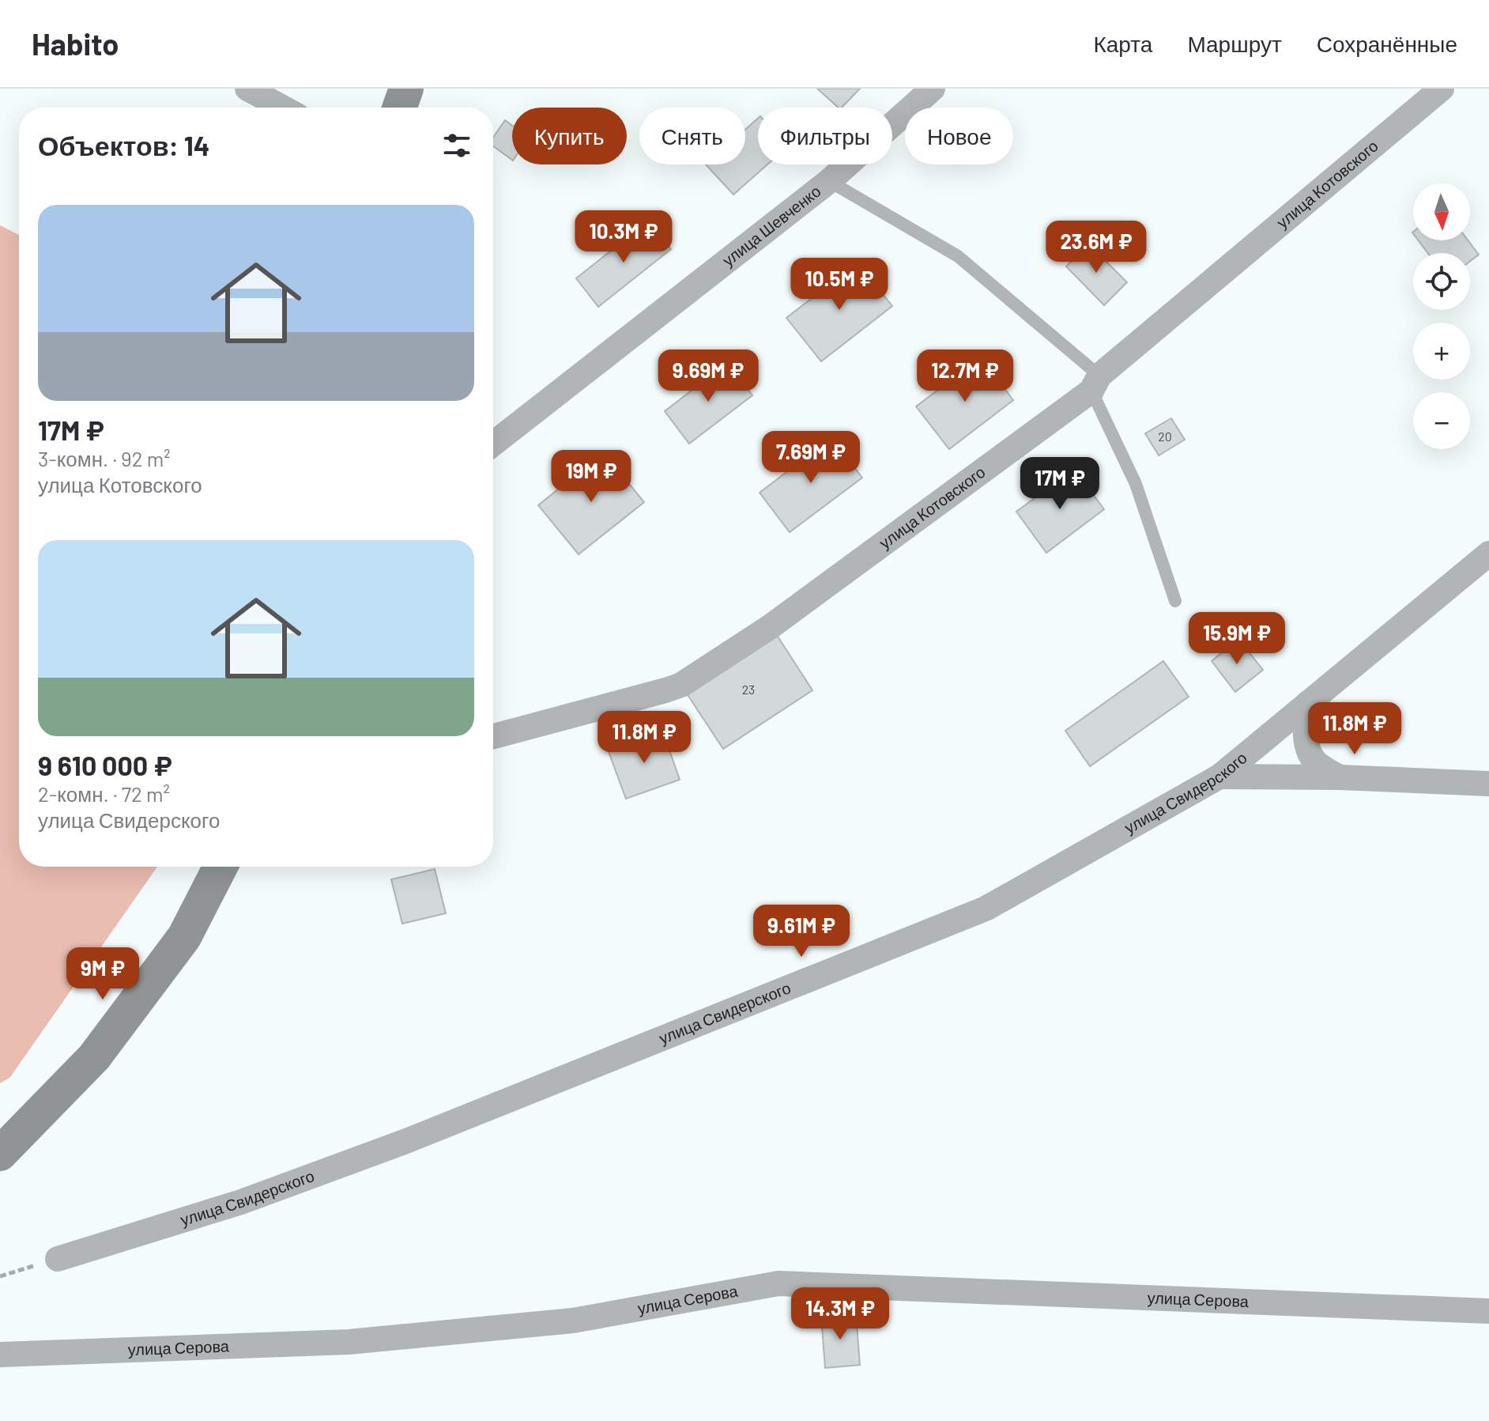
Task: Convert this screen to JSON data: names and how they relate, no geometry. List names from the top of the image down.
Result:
{
  "streets": {
    "street": [
      "улица Котовского",
      "улица Шевченко",
      "улица Свидерского",
      "улица Серова"
    ]
  },
  "house_numbers": ["20", "23"],
  "north": "bottom",
  "page": {
    "header": "Habito",
    "nav": ["Карта", "Маршрут", "Сохранённые"],
    "chip": [
      "Купить",
      "Снять",
      "Фильтры",
      "Новое"
    ],
    "heading": "Объектов: 14",
    "map_buttons": ["+", "−"],
    "list": [
      {
        "name": "17M ₽",
        "note": "3-комн. · 92 m² · улица Котовского"
      },
      {
        "name": "9 610 000 ₽",
        "note": "2-комн. · 72 m² · улица Свидерского"
      }
    ],
    "price": [
      "10.3M ₽",
      "23.6M ₽",
      "10.5M ₽",
      "9.69M ₽",
      "12.7M ₽",
      "7.69M ₽",
      "19M ₽",
      "17M ₽",
      "15.9M ₽",
      "11.8M ₽",
      "11.8M ₽",
      "9.61M ₽",
      "9M ₽",
      "14.3M ₽"
    ]
  }
}
